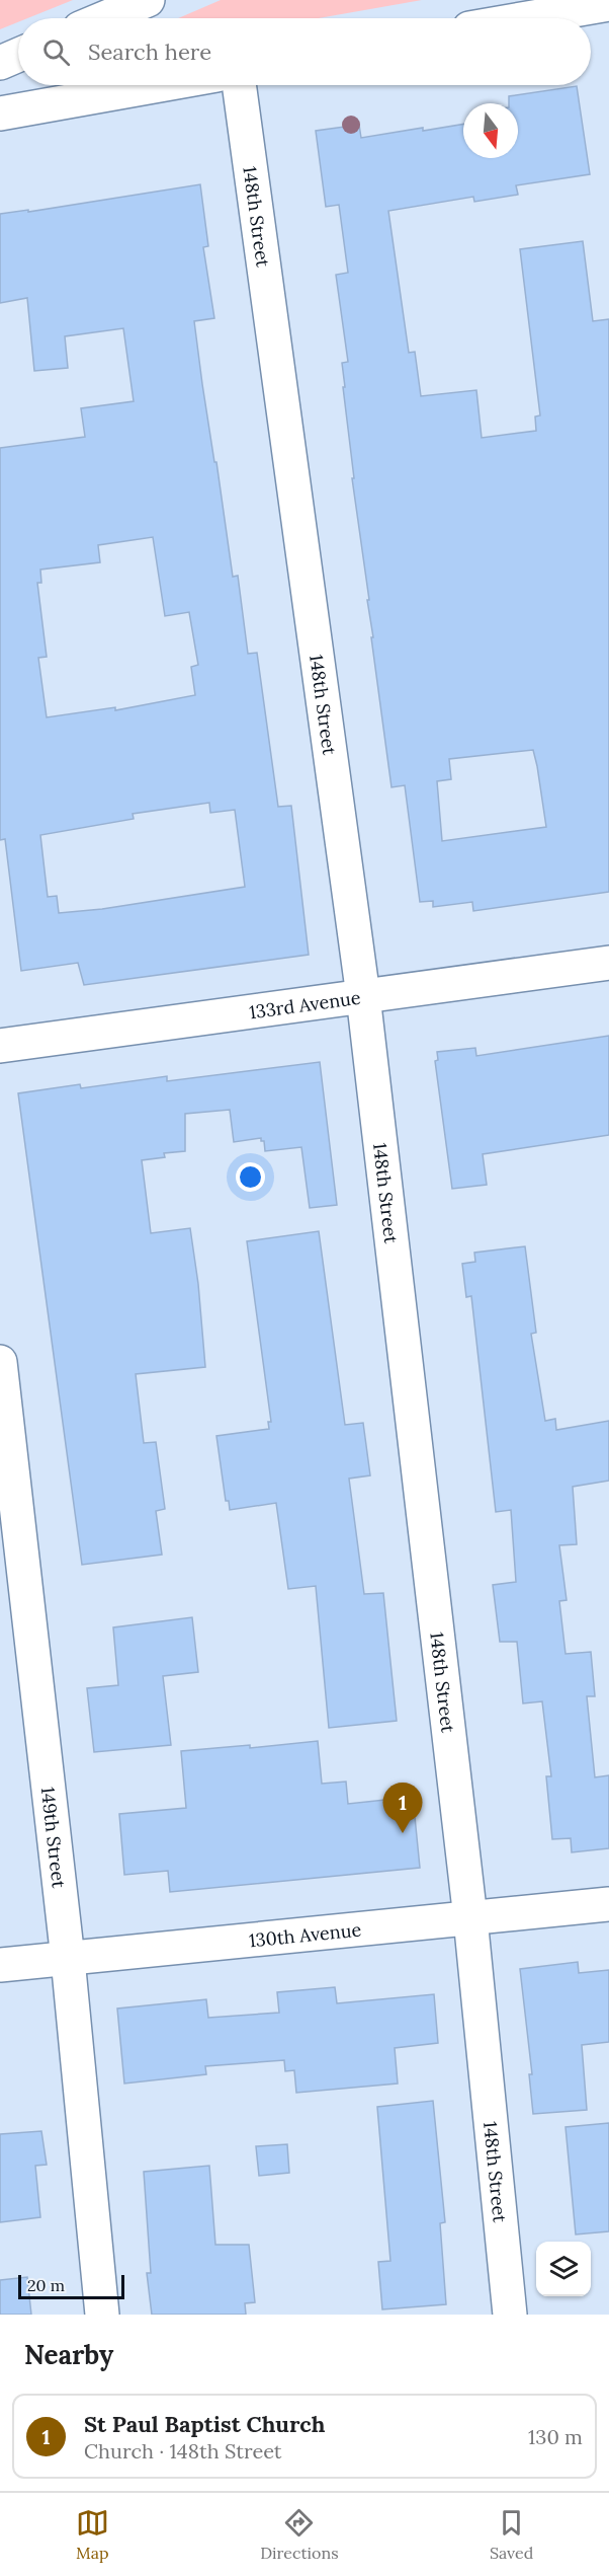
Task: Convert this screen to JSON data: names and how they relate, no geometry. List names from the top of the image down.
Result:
{
  "streets": {
    "main road": [
      "148th Street",
      "133rd Avenue",
      "149th Street",
      "130th Avenue"
    ]
  },
  "crossings": [
    ["148th Street", "133rd Avenue"],
    ["148th Street", "130th Avenue"],
    ["149th Street", "130th Avenue"]
  ],
  "scale_bar": "20 m",
  "north": "bottom",
  "page": {
    "search": "Search here",
    "pins": "1",
    "scale": "20 m",
    "heading": "Nearby",
    "list": [
      {
        "mark": "1",
        "name": "St Paul Baptist Church",
        "note": "Church · 148th Street",
        "value": "130 m"
      }
    ],
    "nav": ["Map", "Directions", "Saved"]
  }
}
